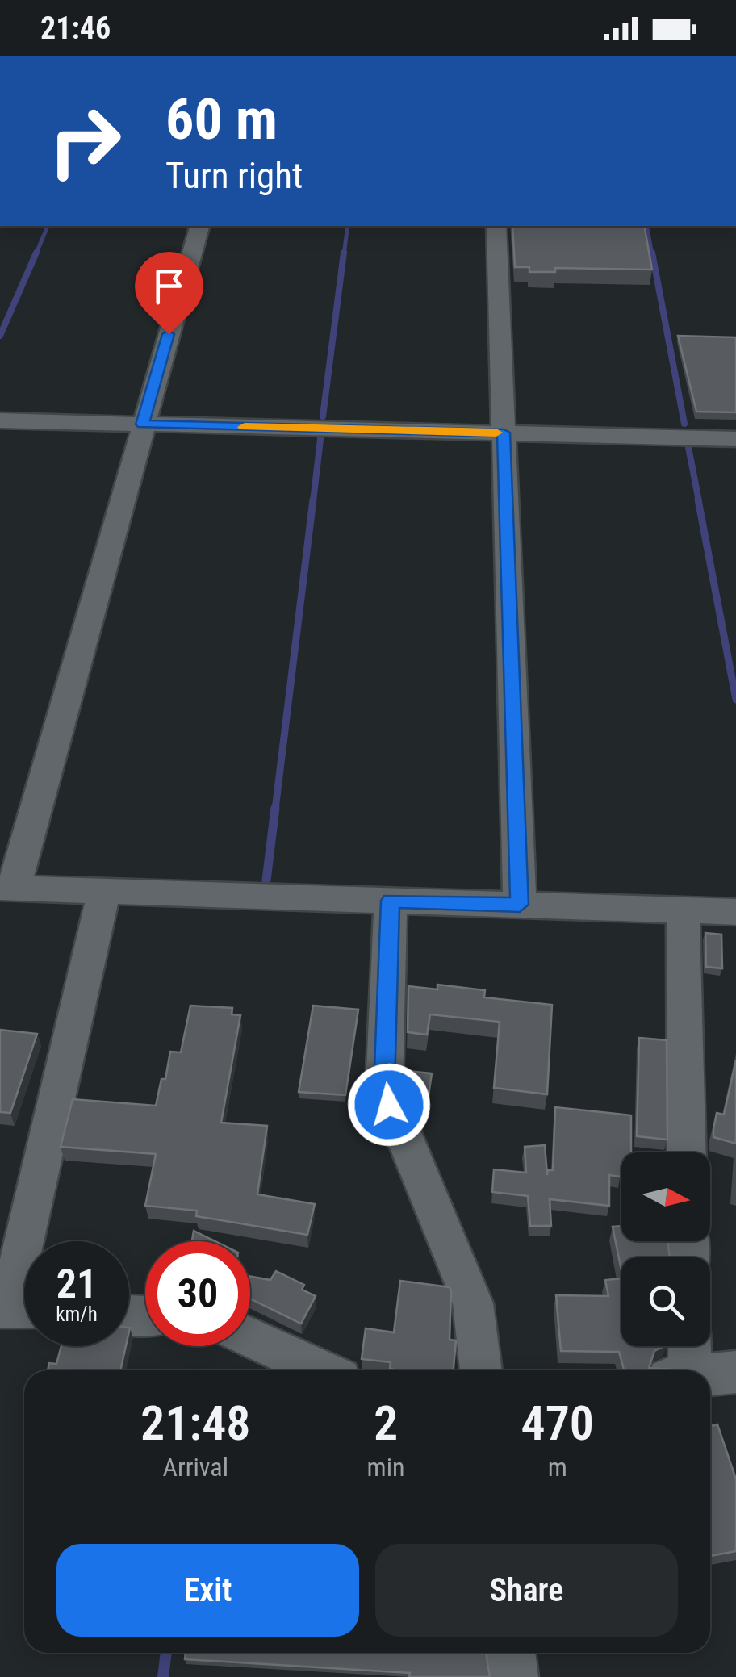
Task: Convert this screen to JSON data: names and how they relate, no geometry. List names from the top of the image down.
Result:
{
  "north": "right",
  "page": {
    "status": "21:46",
    "turn": ["60 m", "Turn right"],
    "speed": "21 km/h",
    "limit": "30",
    "eta": [
      "21:48",
      "Arrival",
      "2",
      "min",
      "470",
      "m"
    ],
    "buttons": ["Exit", "Share"]
  }
}
